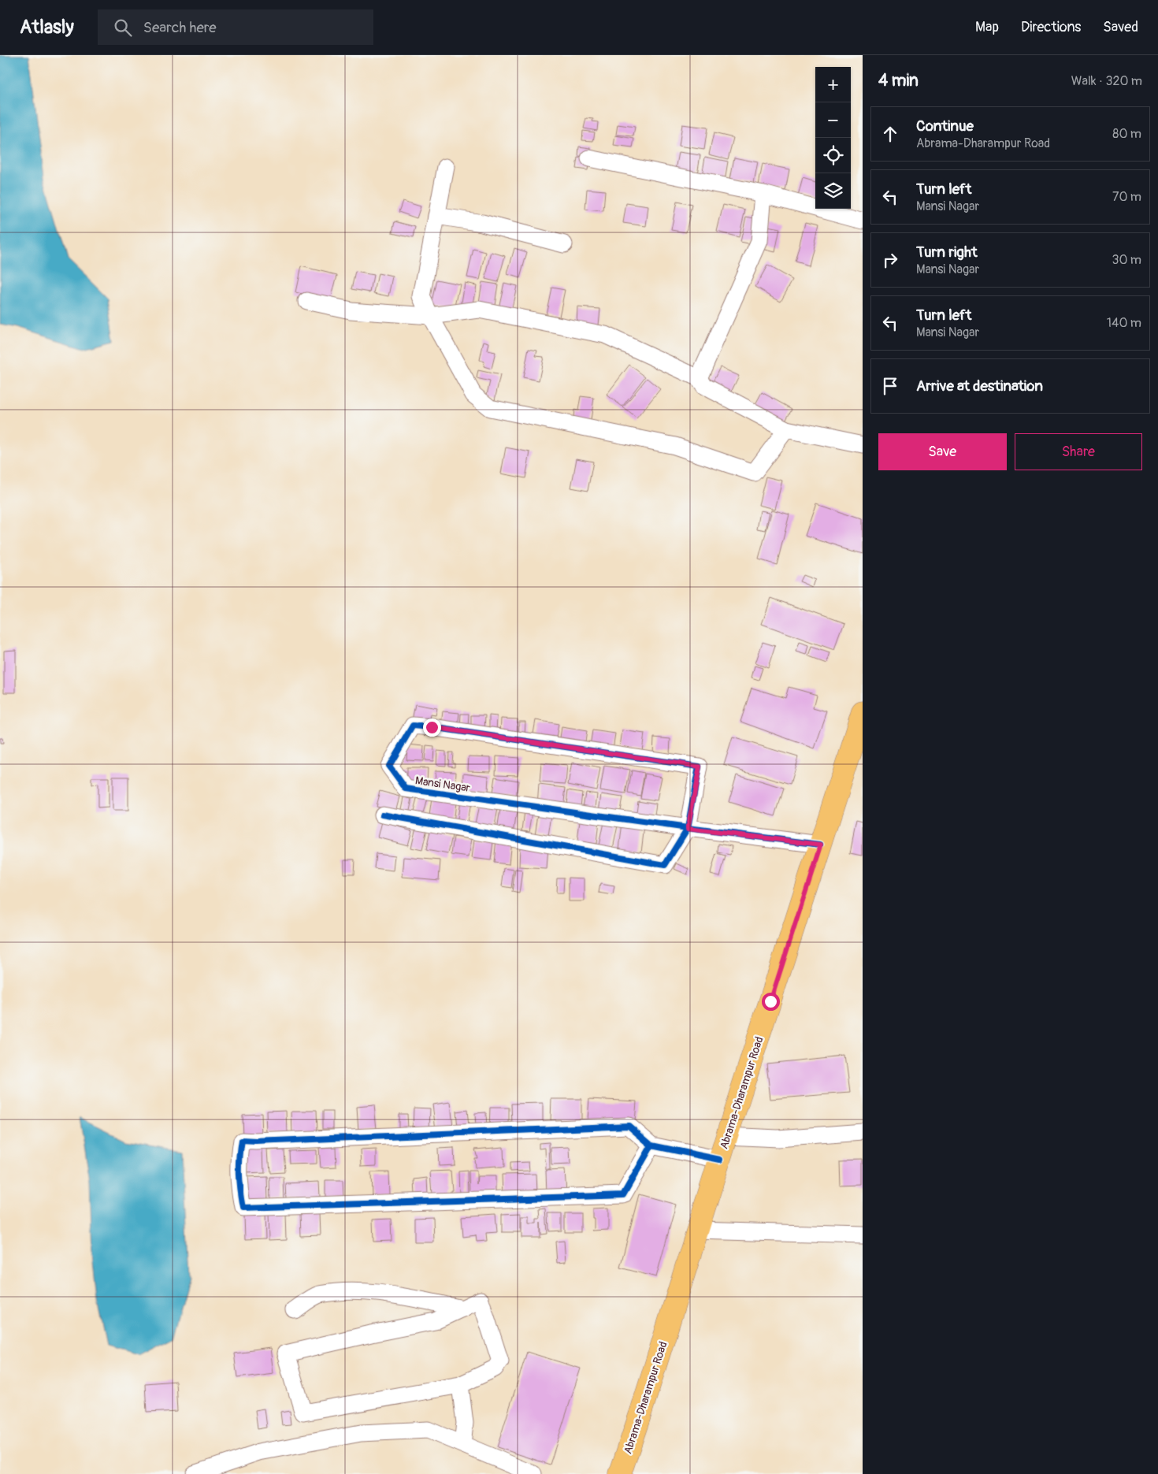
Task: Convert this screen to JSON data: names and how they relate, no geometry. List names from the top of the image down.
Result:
{
  "streets": {
    "main road": ["Abrama-Dharampur Road"],
    "street": ["Mansi Nagar"]
  },
  "crossings": [
    ["Mansi Nagar", "Abrama-Dharampur Road"]
  ],
  "page": {
    "header": "Atlasly",
    "search": "Search here",
    "nav": ["Map", "Directions", "Saved"],
    "heading": ["4 min", "Walk · 320 m"],
    "map_buttons": ["+", "−"],
    "list": [
      ["Continue", "Abrama-Dharampur Road", "80 m"],
      ["Turn left", "Mansi Nagar", "70 m"],
      ["Turn right", "Mansi Nagar", "30 m"],
      ["Turn left", "Mansi Nagar", "140 m"],
      "Arrive at destination"
    ],
    "buttons": ["Save", "Share"]
  }
}
